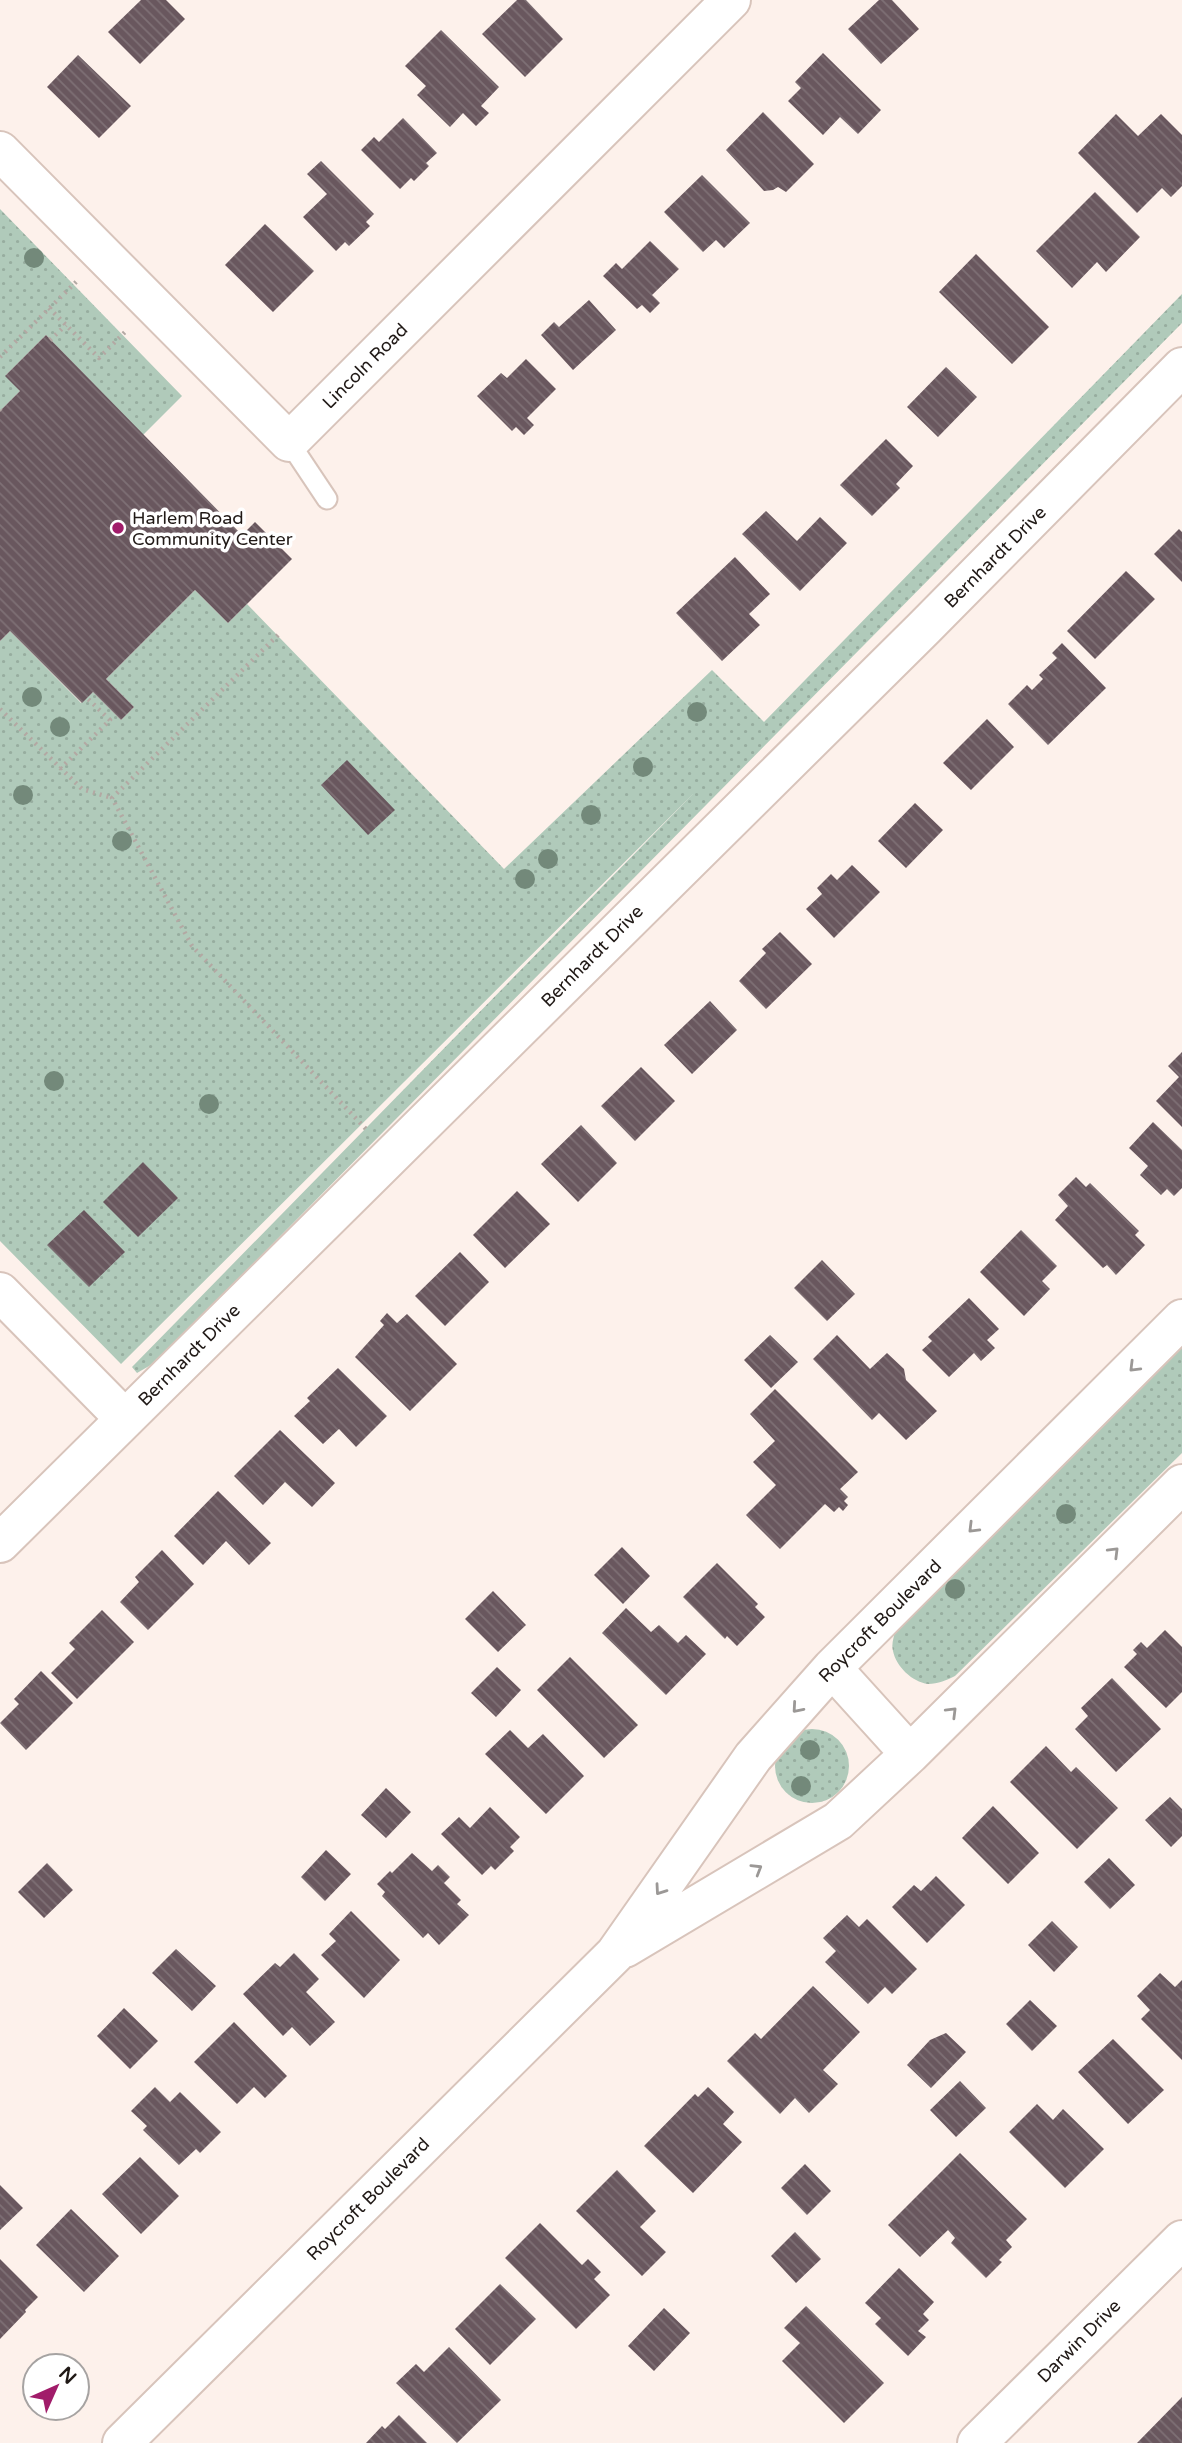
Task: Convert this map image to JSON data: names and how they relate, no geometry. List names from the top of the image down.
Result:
{
  "streets": {
    "street": [
      "Lincoln Road",
      "Bernhardt Drive",
      "Roycroft Boulevard",
      "Darwin Drive"
    ]
  },
  "places": ["Harlem Road Community Center"],
  "north": "top right"
}
